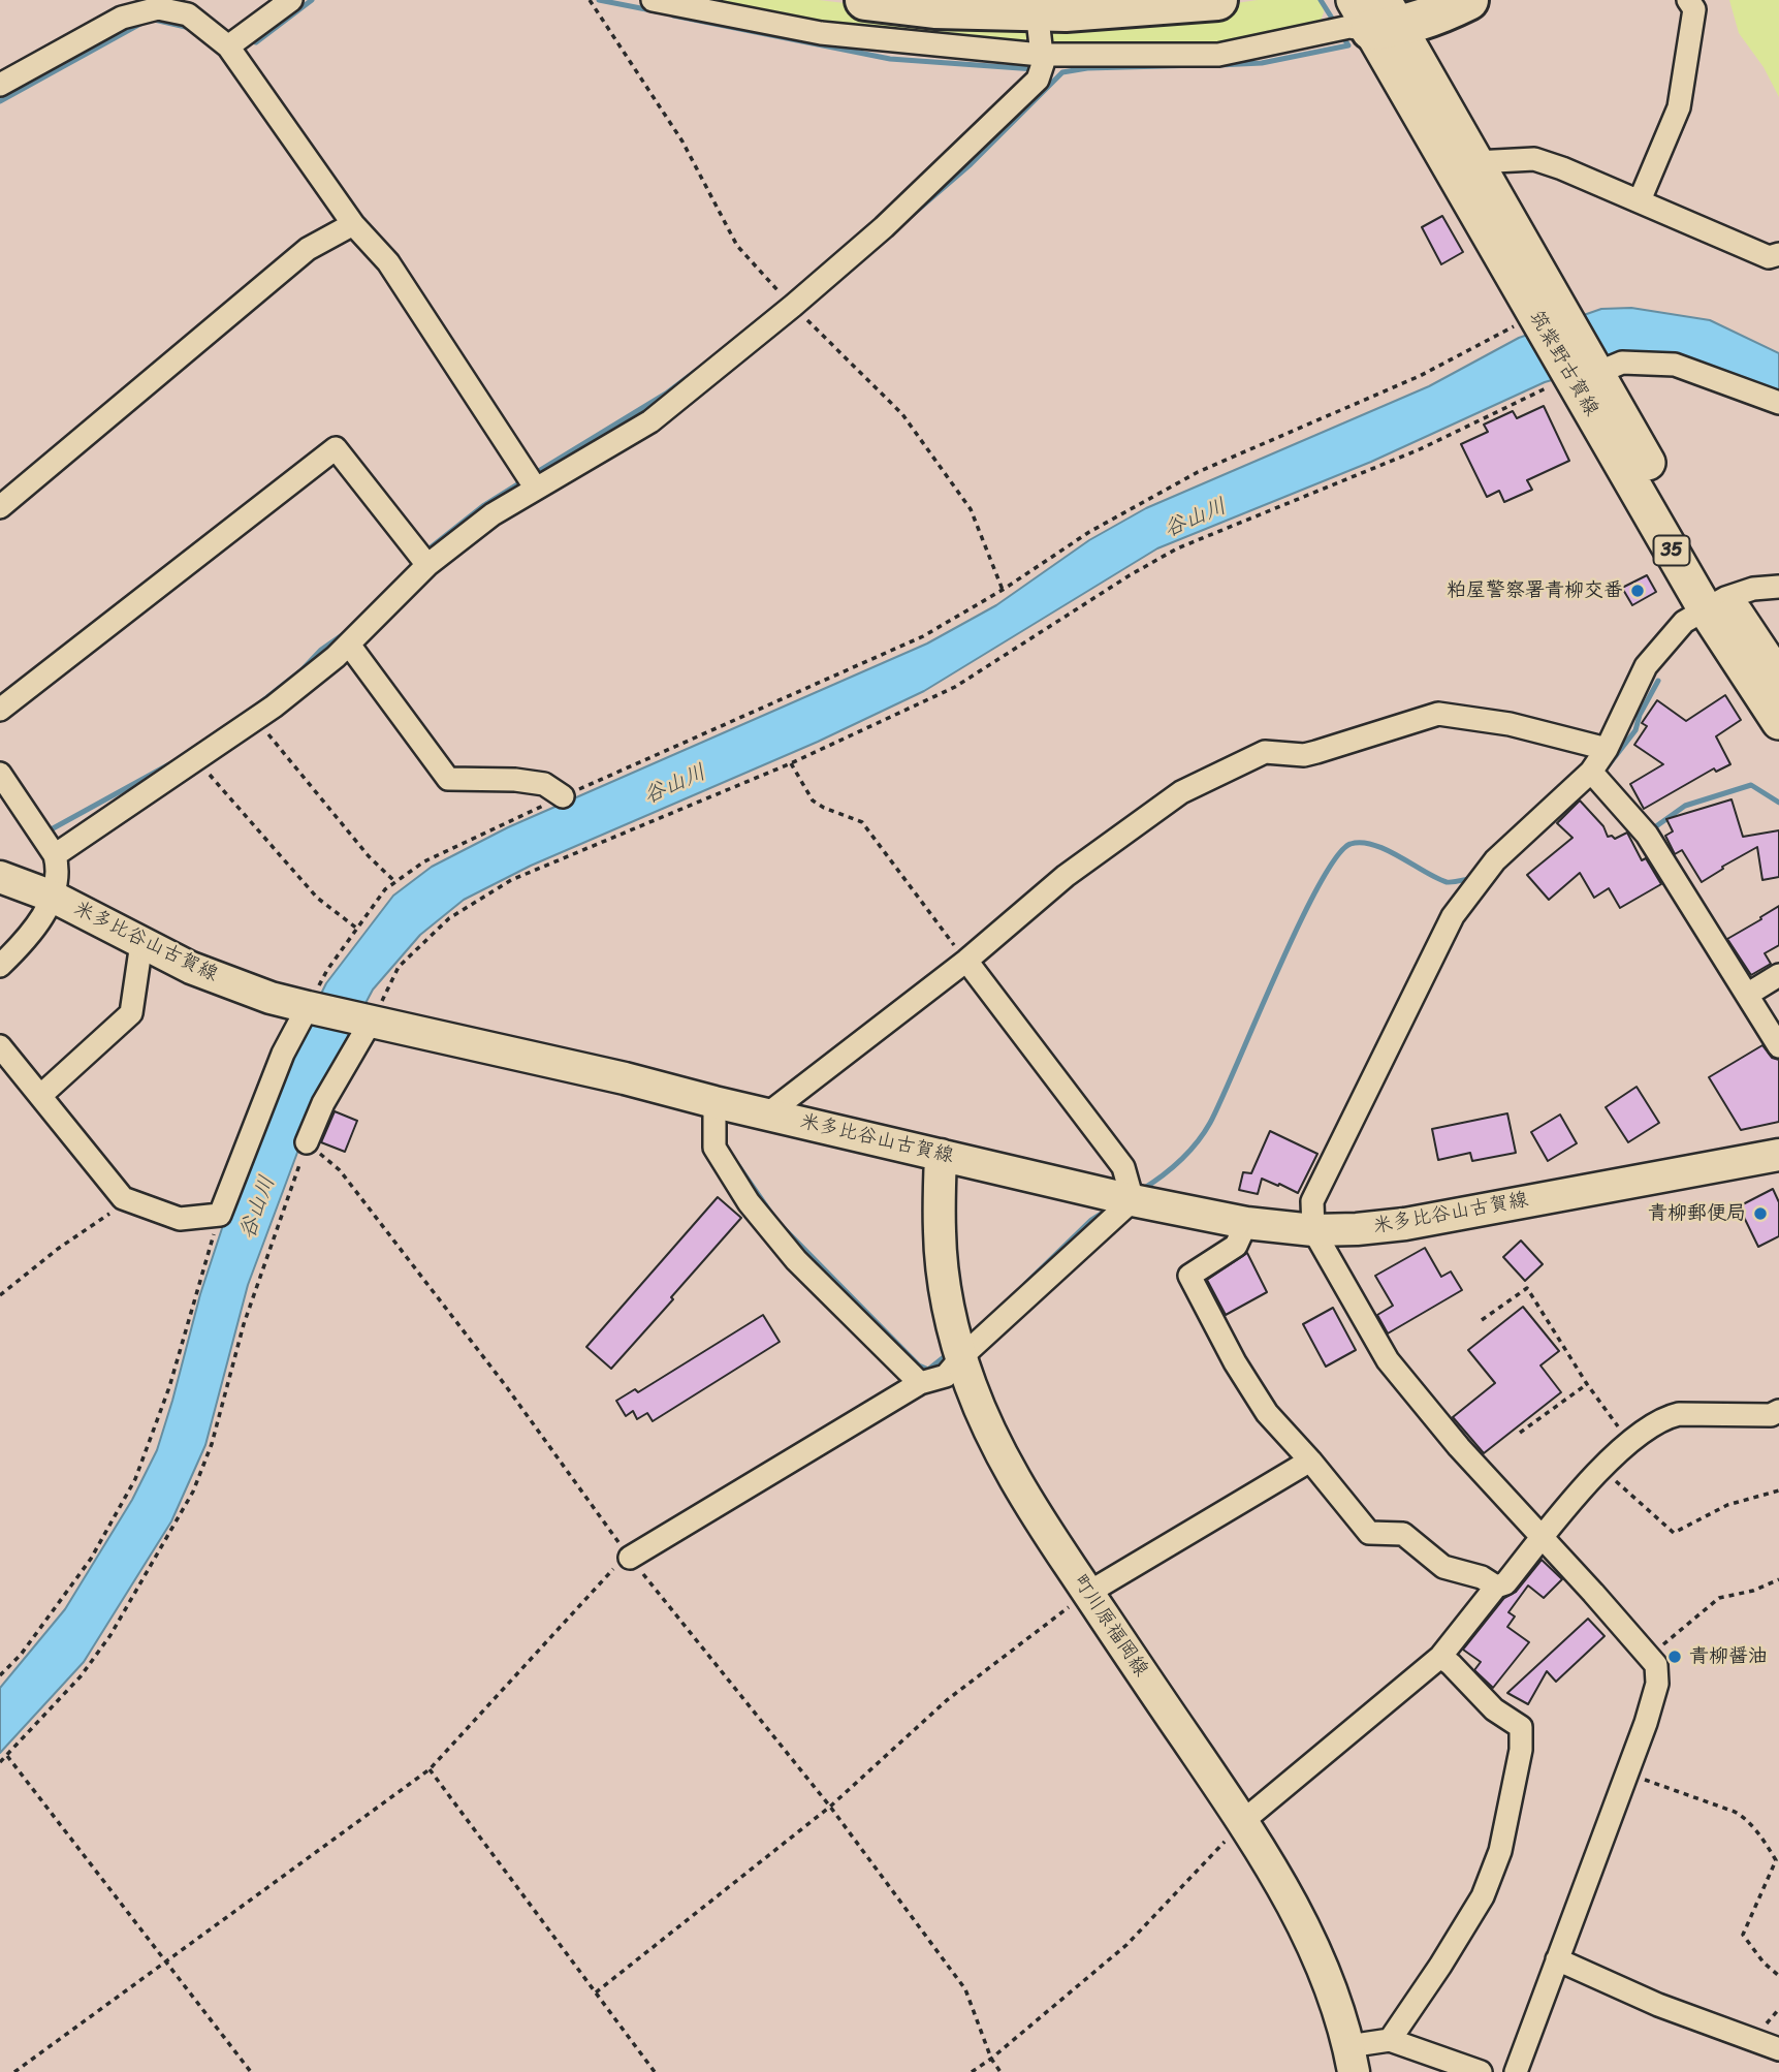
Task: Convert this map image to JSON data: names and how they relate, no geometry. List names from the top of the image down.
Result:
{
  "streets": {
    "main road": [
      "筑紫野古賀線",
      "35",
      "米多比谷山古賀線",
      "町川原福岡線"
    ]
  },
  "crossings": [
    ["米多比谷山古賀線", "町川原福岡線"]
  ],
  "water": ["谷山川"],
  "places": ["粕屋警察署青柳交番", "青柳郵便局", "青柳醤油"]
}
